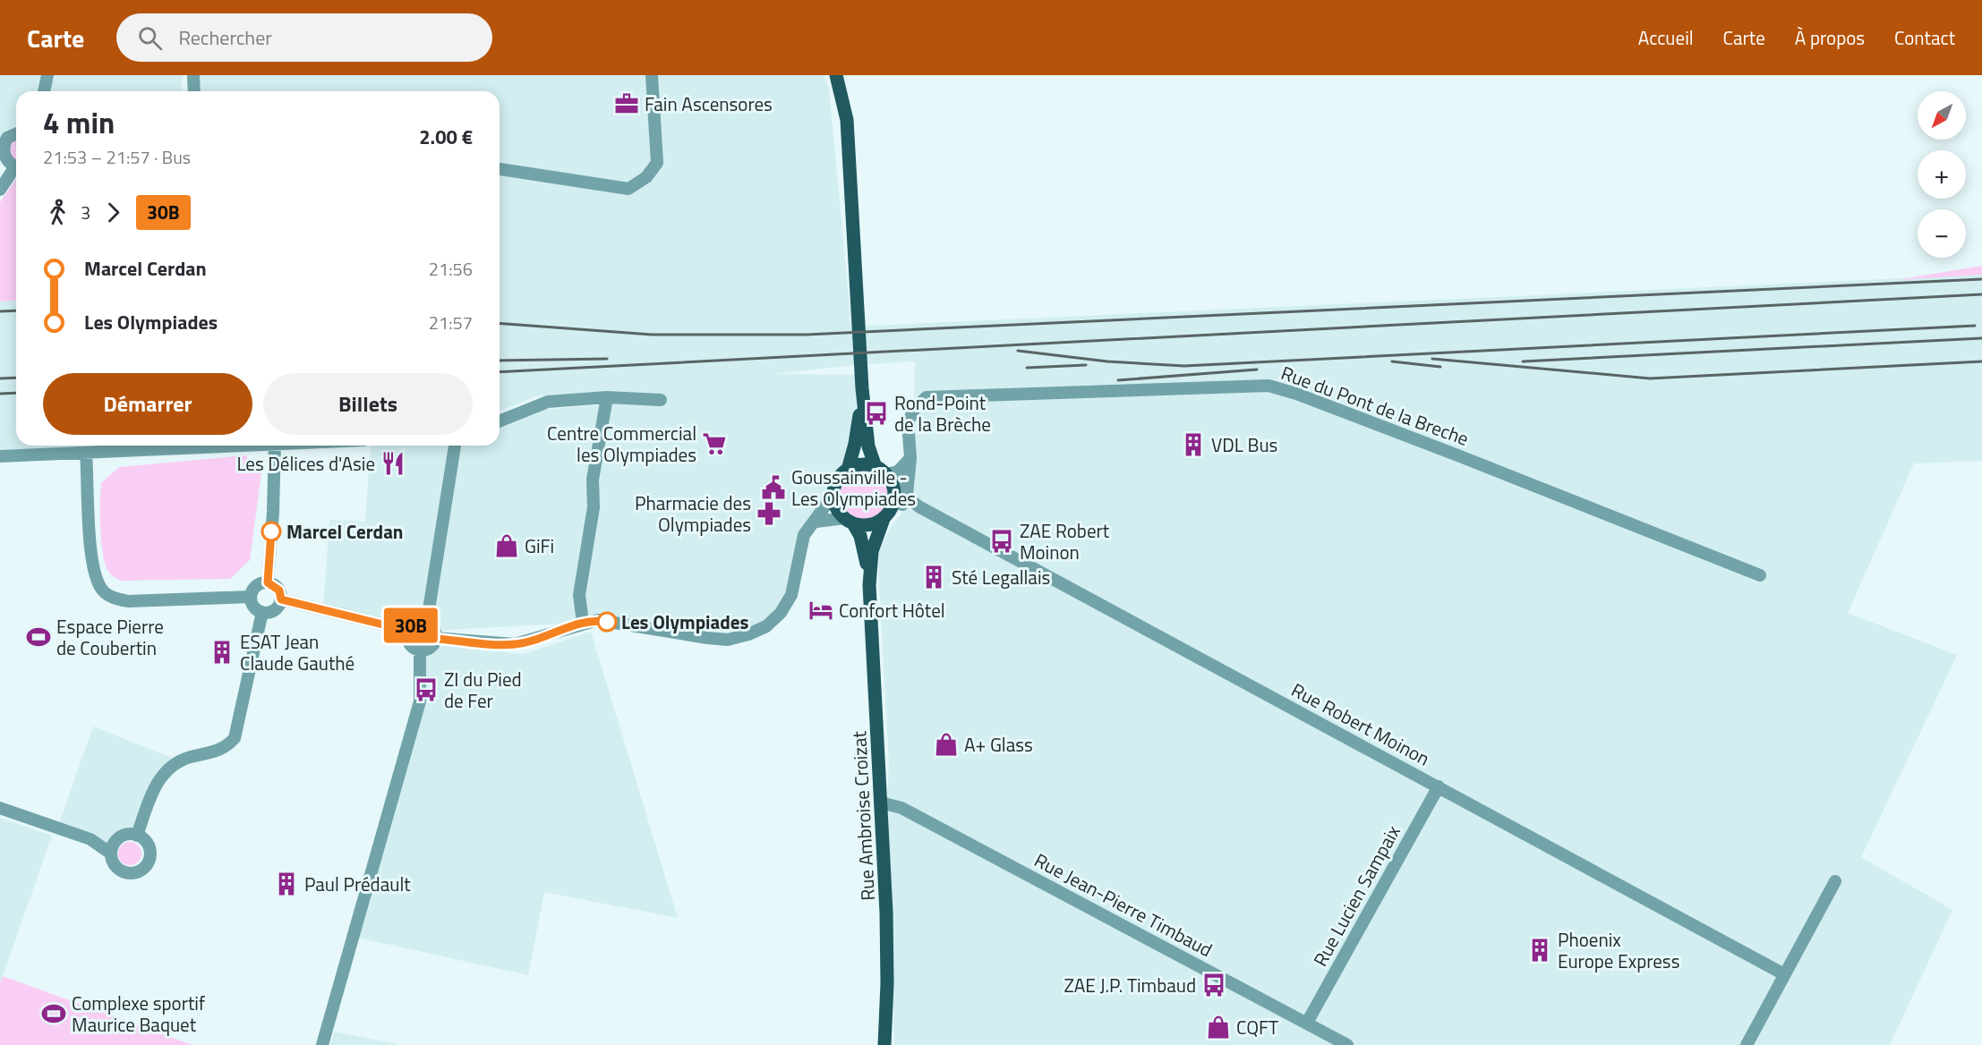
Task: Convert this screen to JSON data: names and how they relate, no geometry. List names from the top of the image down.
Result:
{
  "streets": {
    "main road": ["Rue Ambroise Croizat"],
    "street": [
      "Rue du Pont de la Breche",
      "Rue Robert Moinon",
      "Rue Lucien Sampaix",
      "Rue Jean-Pierre Timbaud"
    ]
  },
  "crossings": [
    ["Rue du Pont de la Breche", "Rue Robert Moinon"],
    ["Rue Robert Moinon", "Rue Lucien Sampaix"],
    ["Rue Ambroise Croizat", "Rue Jean-Pierre Timbaud"],
    ["Rue Lucien Sampaix", "Rue Jean-Pierre Timbaud"]
  ],
  "places": {
    "office": ["Fain Ascensores"],
    "bus stop": [
      "Rond-Point de la Brèche",
      "ZAE Robert Moinon",
      "ZI du Pied de Fer",
      "ZAE J.P. Timbaud"
    ],
    "supermarket": ["Centre Commercial les Olympiades"],
    "building": [
      "VDL Bus",
      "Sté Legallais",
      "ESAT Jean Claude Gauthé",
      "Paul Prédault",
      "Phoenix Europe Express"
    ],
    "restaurant": ["Les Délices d'Asie"],
    "public building": ["Goussainville - Les Olympiades"],
    "pharmacy": ["Pharmacie des Olympiades"],
    "other": ["Marcel Cerdan", "Les Olympiades"],
    "shop": ["GiFi", "A+ Glass", "CQFT"],
    "hotel": ["Confort Hôtel"],
    "sports": ["Espace Pierre de Coubertin", "Complexe sportif Maurice Baquet"]
  },
  "lines": ["bus line 30B"],
  "north": "bottom left",
  "page": {
    "header": "Carte",
    "search": "Rechercher",
    "nav": [
      "Accueil",
      "Carte",
      "À propos",
      "Contact"
    ],
    "on_map": "30B",
    "map_buttons": ["+", "−"],
    "heading": ["4 min", "21:53 – 21:57 · Bus", "2.00 €"],
    "legs": ["3", "30B"],
    "list": [
      {
        "name": "Marcel Cerdan",
        "value": "21:56"
      },
      {
        "name": "Les Olympiades",
        "value": "21:57"
      }
    ],
    "buttons": ["Démarrer", "Billets"]
  }
}
